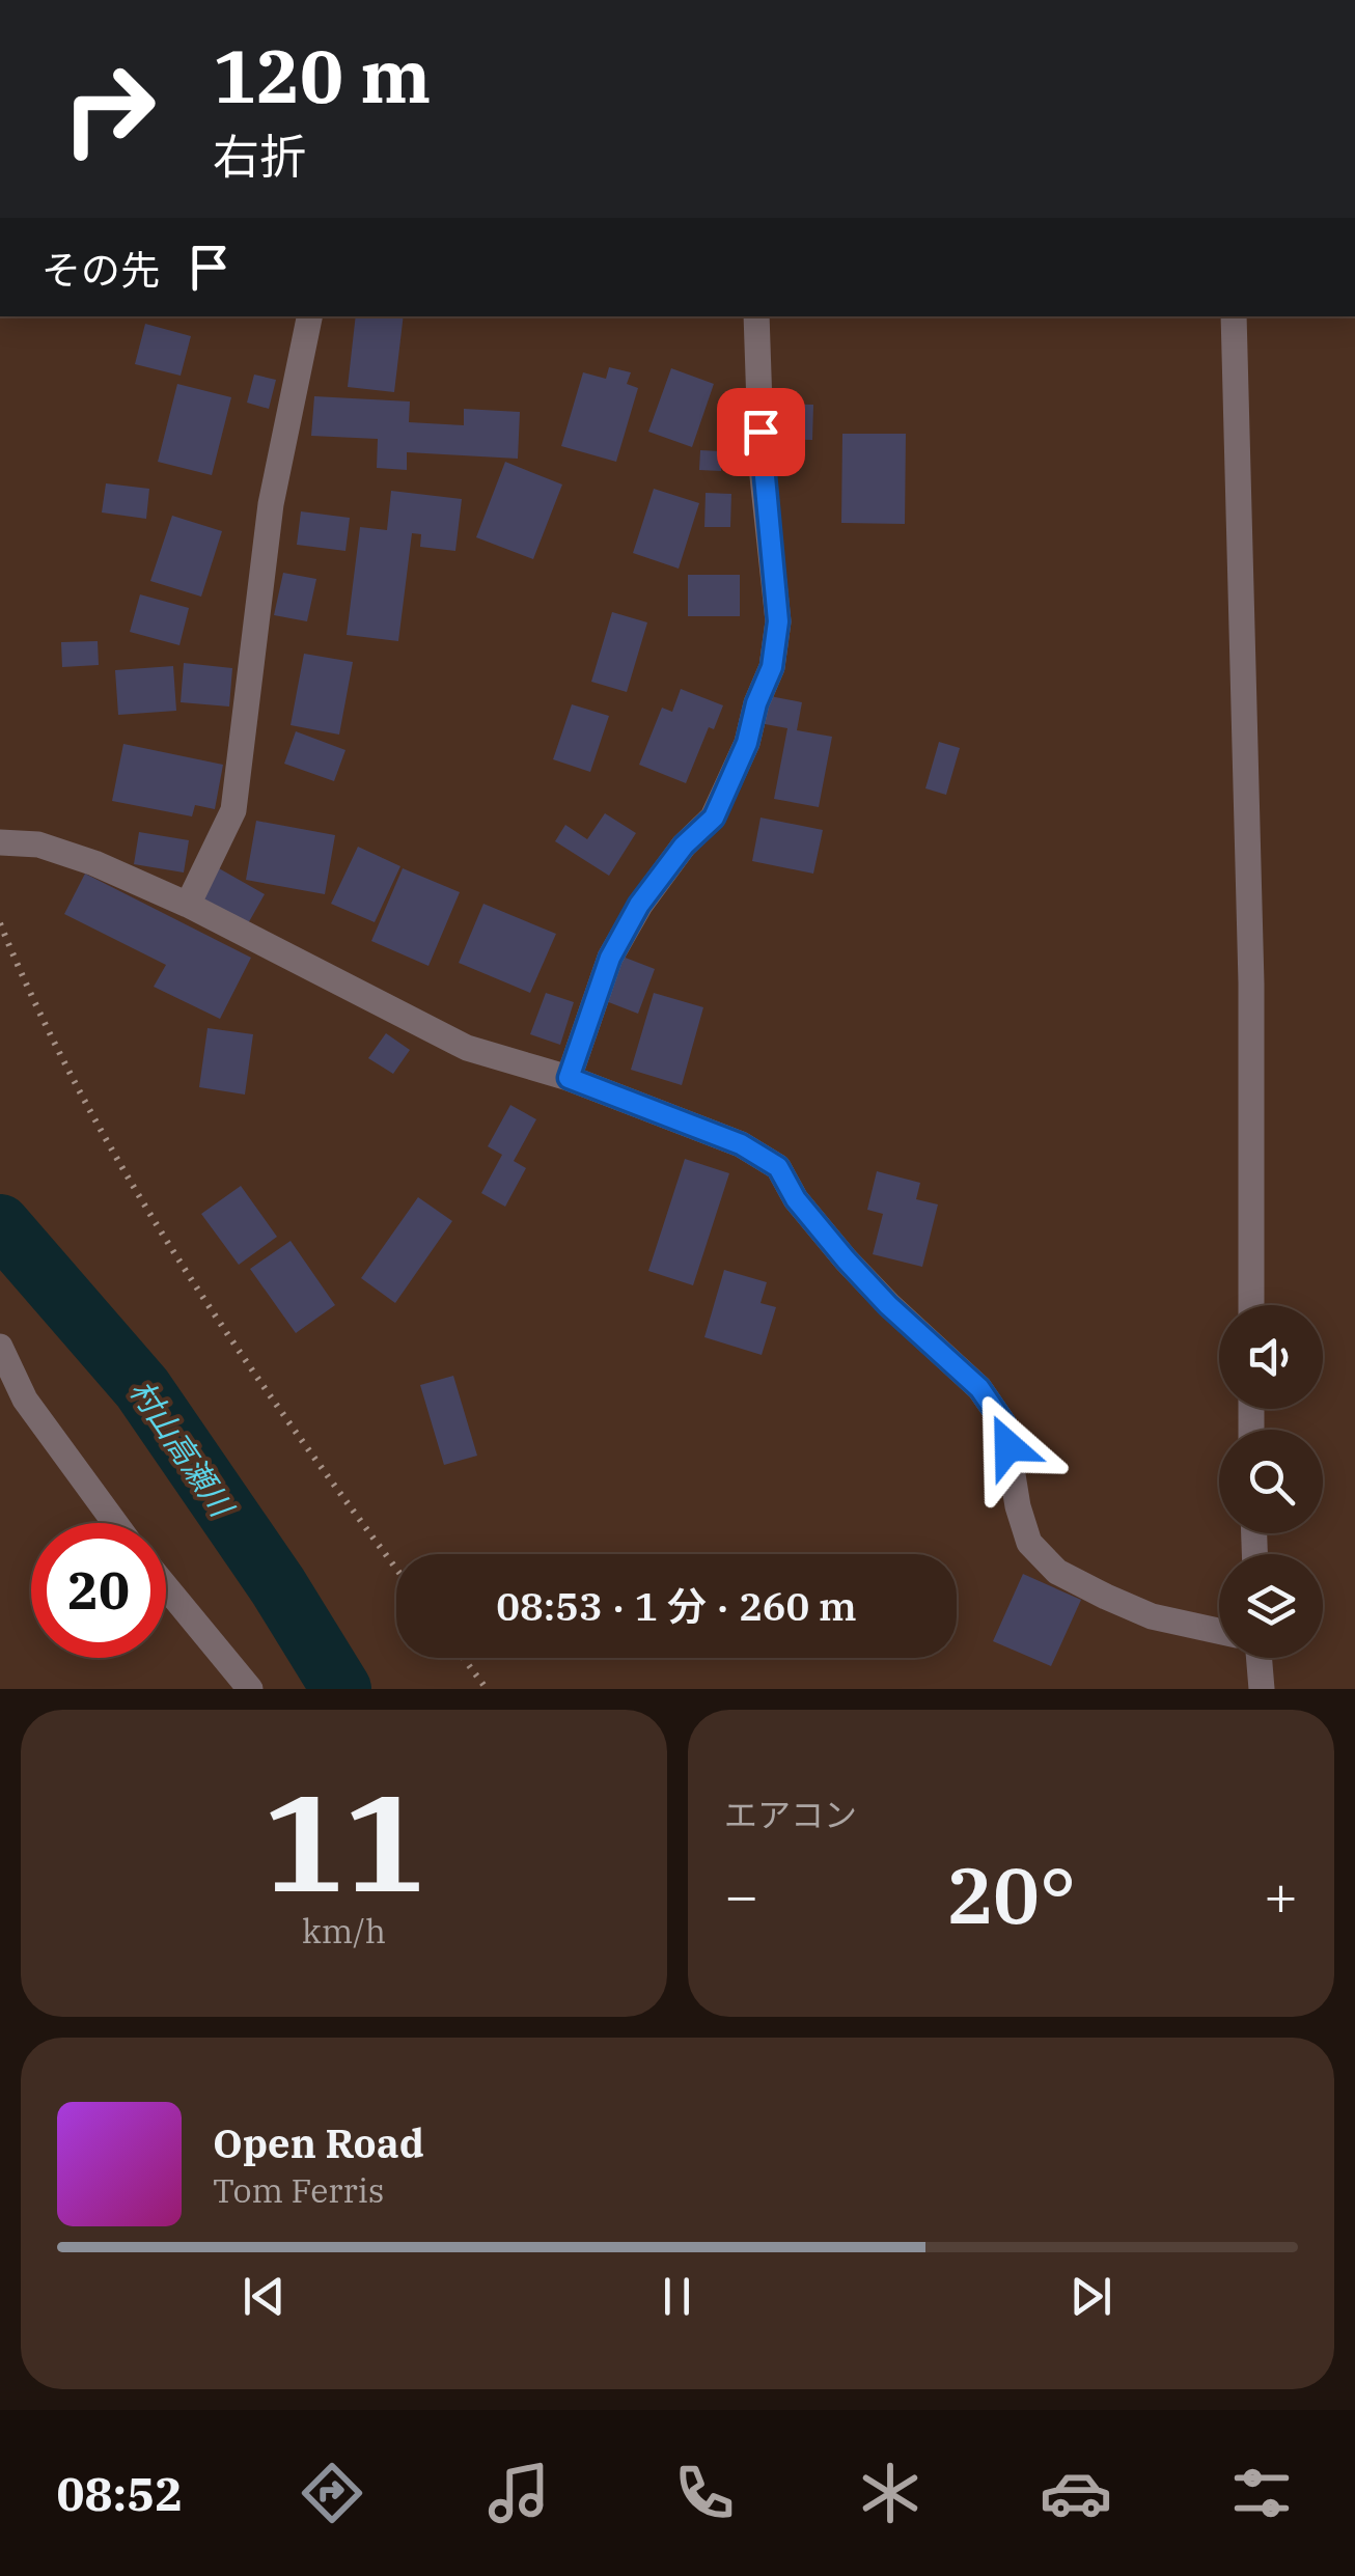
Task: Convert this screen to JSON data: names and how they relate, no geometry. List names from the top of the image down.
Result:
{
  "water": ["村山高瀬川"],
  "page": {
    "turn": ["120 m", "右折"],
    "then": "その先",
    "limit": "20",
    "trip": "08:53 · 1 分 · 260 m",
    "tile": [
      ["11", "km/h"],
      "エアコン"
    ],
    "heat": ["−", "20°", "+"],
    "song": ["Open Road", "Tom Ferris"],
    "tabs": "08:52"
  }
}
